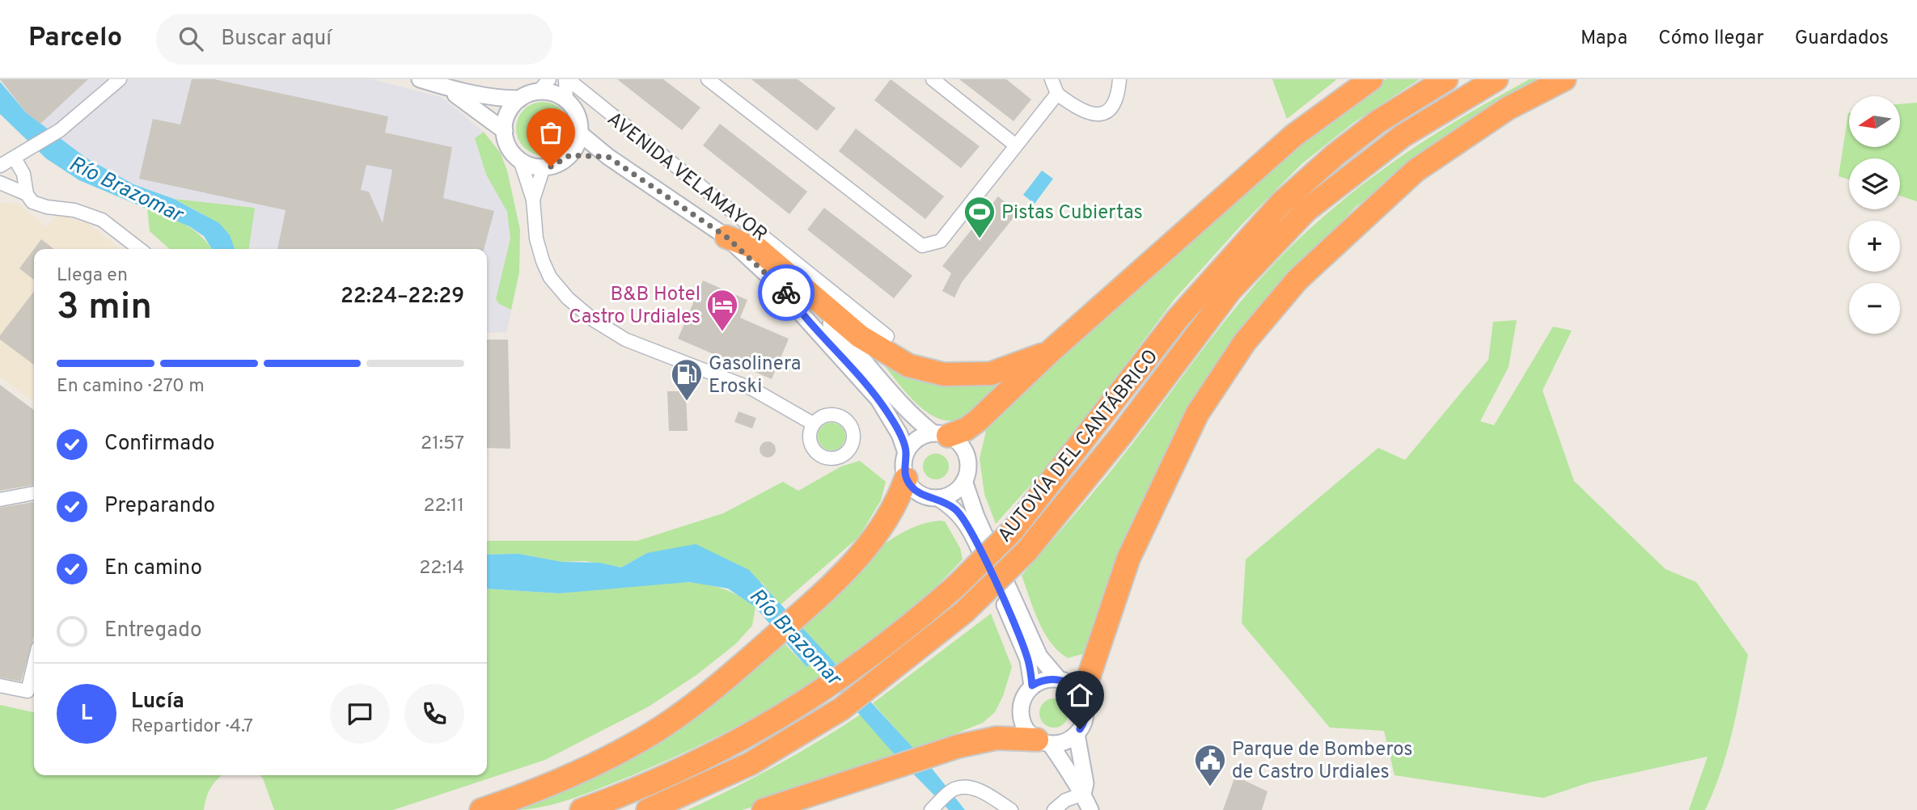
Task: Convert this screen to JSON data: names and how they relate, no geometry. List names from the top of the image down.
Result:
{
  "streets": {
    "highway": ["AUTOVÍA DEL CANTÁBRICO"],
    "street": ["AVENIDA VELAMAYOR"]
  },
  "water": ["Río Brazomar"],
  "places": {
    "sports": ["Pistas Cubiertas"],
    "hotel": ["B&B Hotel Castro Urdiales"],
    "fuel station": ["Gasolinera Eroski"],
    "public building": ["Parque de Bomberos de Castro Urdiales"]
  },
  "north": "left",
  "page": {
    "header": "Parcelo",
    "search": "Buscar aquí",
    "nav": ["Mapa", "Cómo llegar", "Guardados"],
    "map_buttons": ["+", "−"],
    "heading": ["3 min", "Llega en", "22:24–22:29"],
    "panel": ["Lucía", "Repartidor · 4.7"],
    "bar": "En camino · 270 m",
    "list": [
      ["Confirmado", "21:57"],
      ["Preparando", "22:11"],
      ["En camino", "22:14"],
      "Entregado"
    ],
    "round": "L"
  }
}
